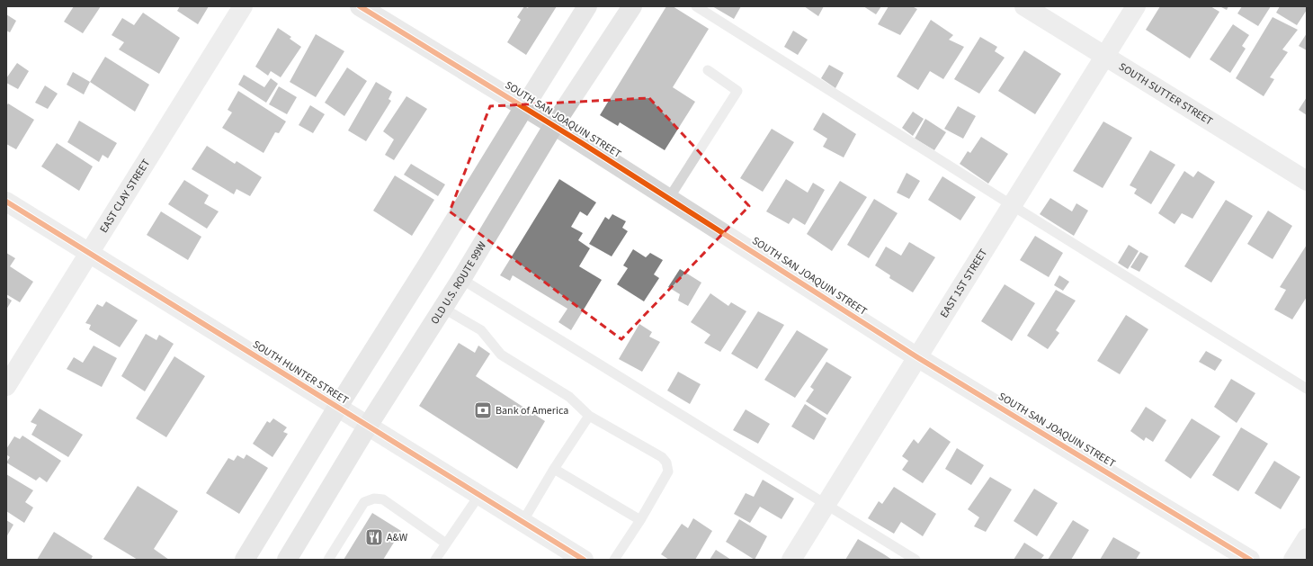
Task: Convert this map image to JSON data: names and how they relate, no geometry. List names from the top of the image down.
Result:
{
  "streets": {
    "main road": ["OLD U.S. ROUTE 99W"],
    "street": [
      "SOUTH SUTTER STREET",
      "SOUTH SAN JOAQUIN STREET",
      "EAST CLAY STREET",
      "EAST 1ST STREET",
      "SOUTH HUNTER STREET"
    ]
  },
  "crossings": [
    ["SOUTH SUTTER STREET", "EAST 1ST STREET"],
    ["SOUTH SAN JOAQUIN STREET", "OLD U.S. ROUTE 99W"],
    ["SOUTH SAN JOAQUIN STREET", "EAST 1ST STREET"],
    ["EAST CLAY STREET", "SOUTH HUNTER STREET"],
    ["OLD U.S. ROUTE 99W", "SOUTH HUNTER STREET"]
  ],
  "places": {
    "bank": ["Bank of America"],
    "restaurant": ["A&W"]
  }
}
